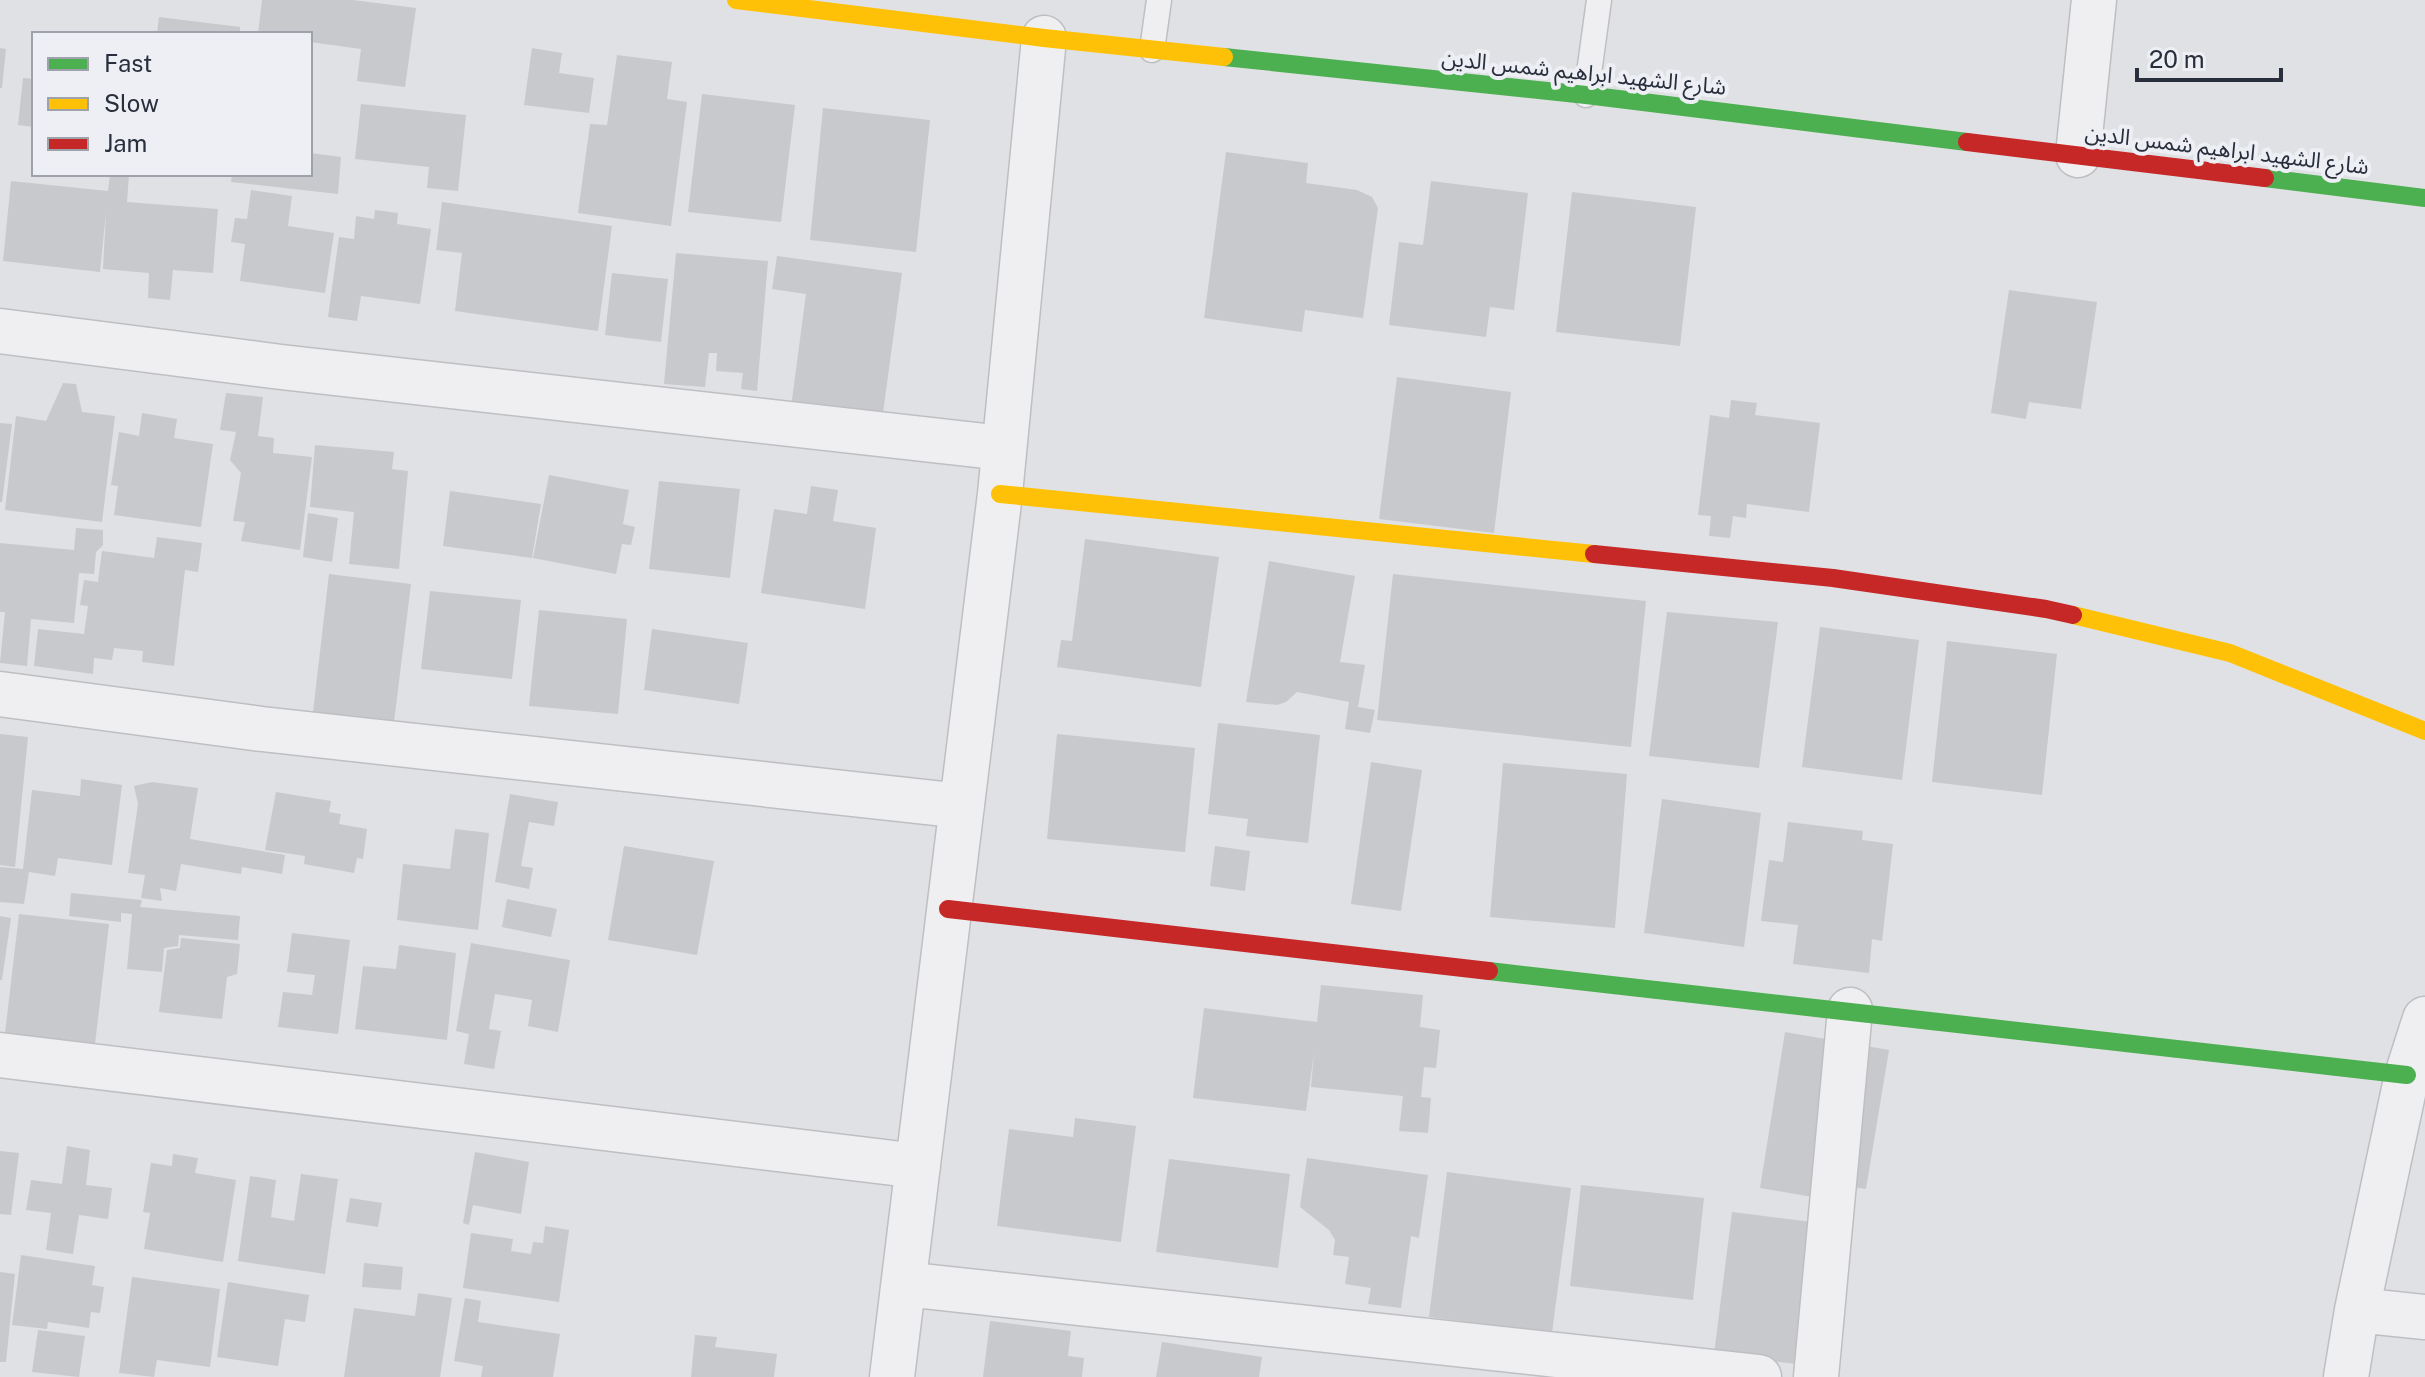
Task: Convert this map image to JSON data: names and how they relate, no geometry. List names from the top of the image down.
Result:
{
  "streets": {
    "street": ["شارع الشهيد ابراهيم شمس الدين"]
  },
  "legend": ["Fast", "Slow", "Jam"],
  "scale_bar": "20 m"
}
